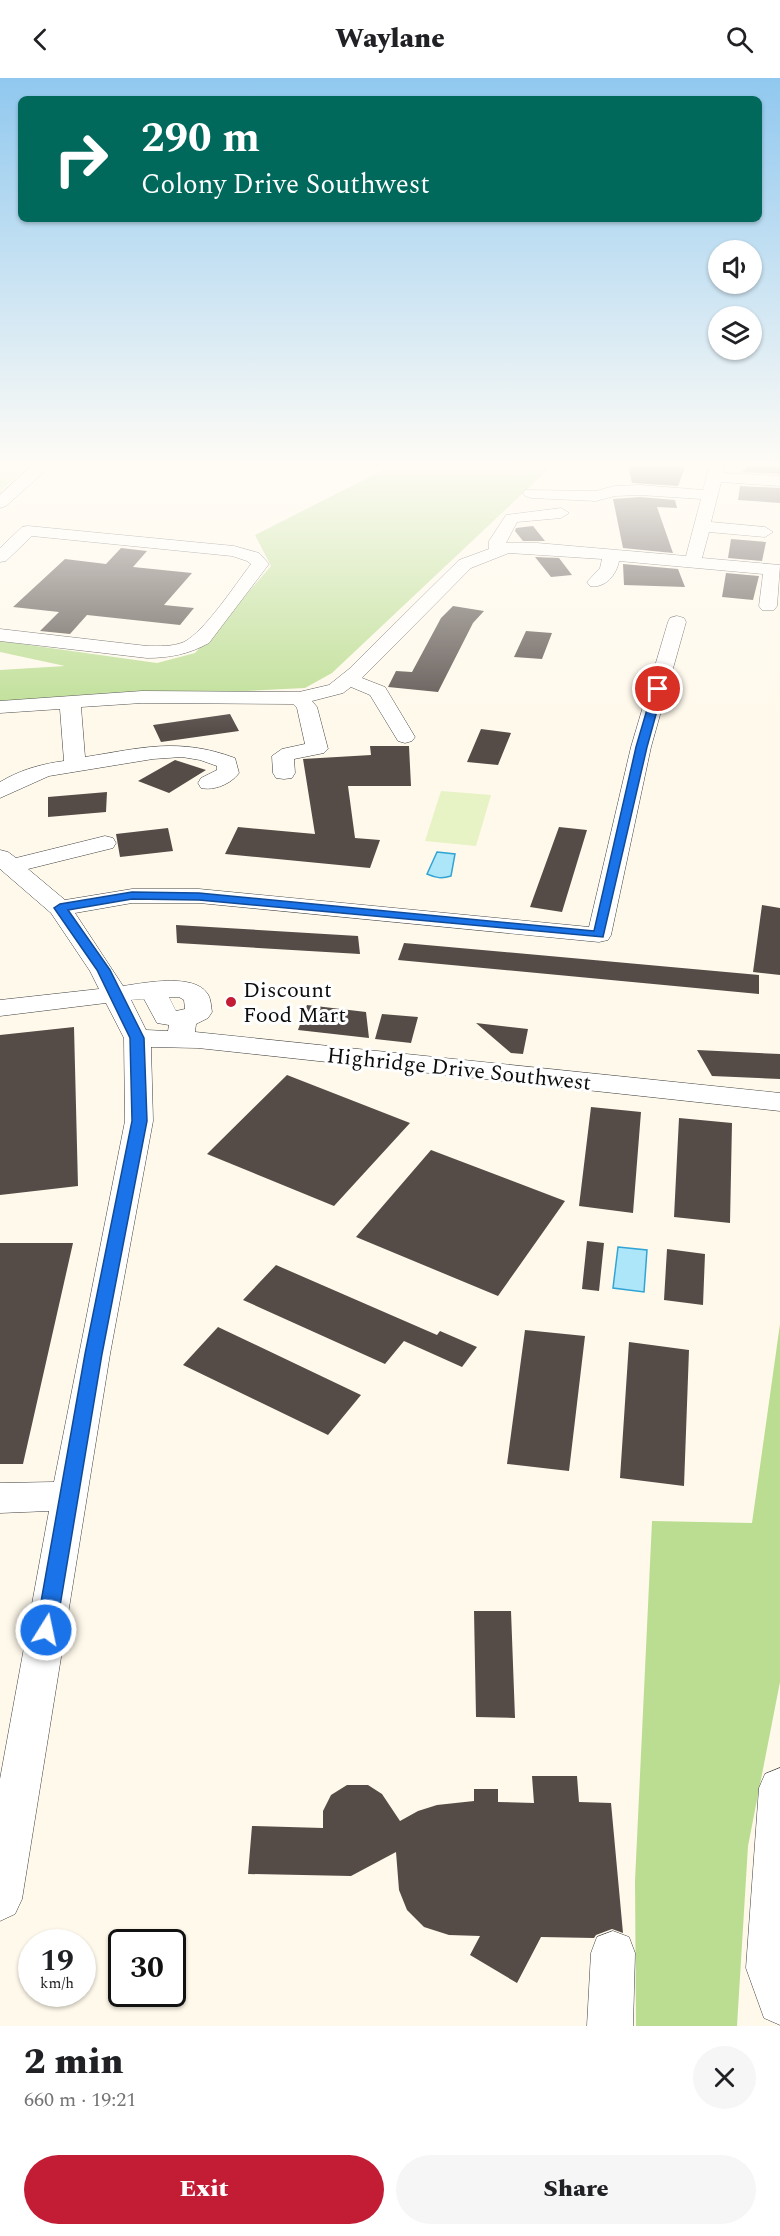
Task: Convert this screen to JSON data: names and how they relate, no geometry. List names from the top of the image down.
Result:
{
  "streets": {
    "street": ["Highridge Drive Southwest"]
  },
  "places": ["Discount Food Mart"],
  "page": {
    "header": "Waylane",
    "turn": ["290 m", "Colony Drive Southwest"],
    "speed": "19 km/h",
    "limit": "30",
    "heading": ["2 min", "660 m · 19:21"],
    "buttons": ["Exit", "Share"]
  }
}
